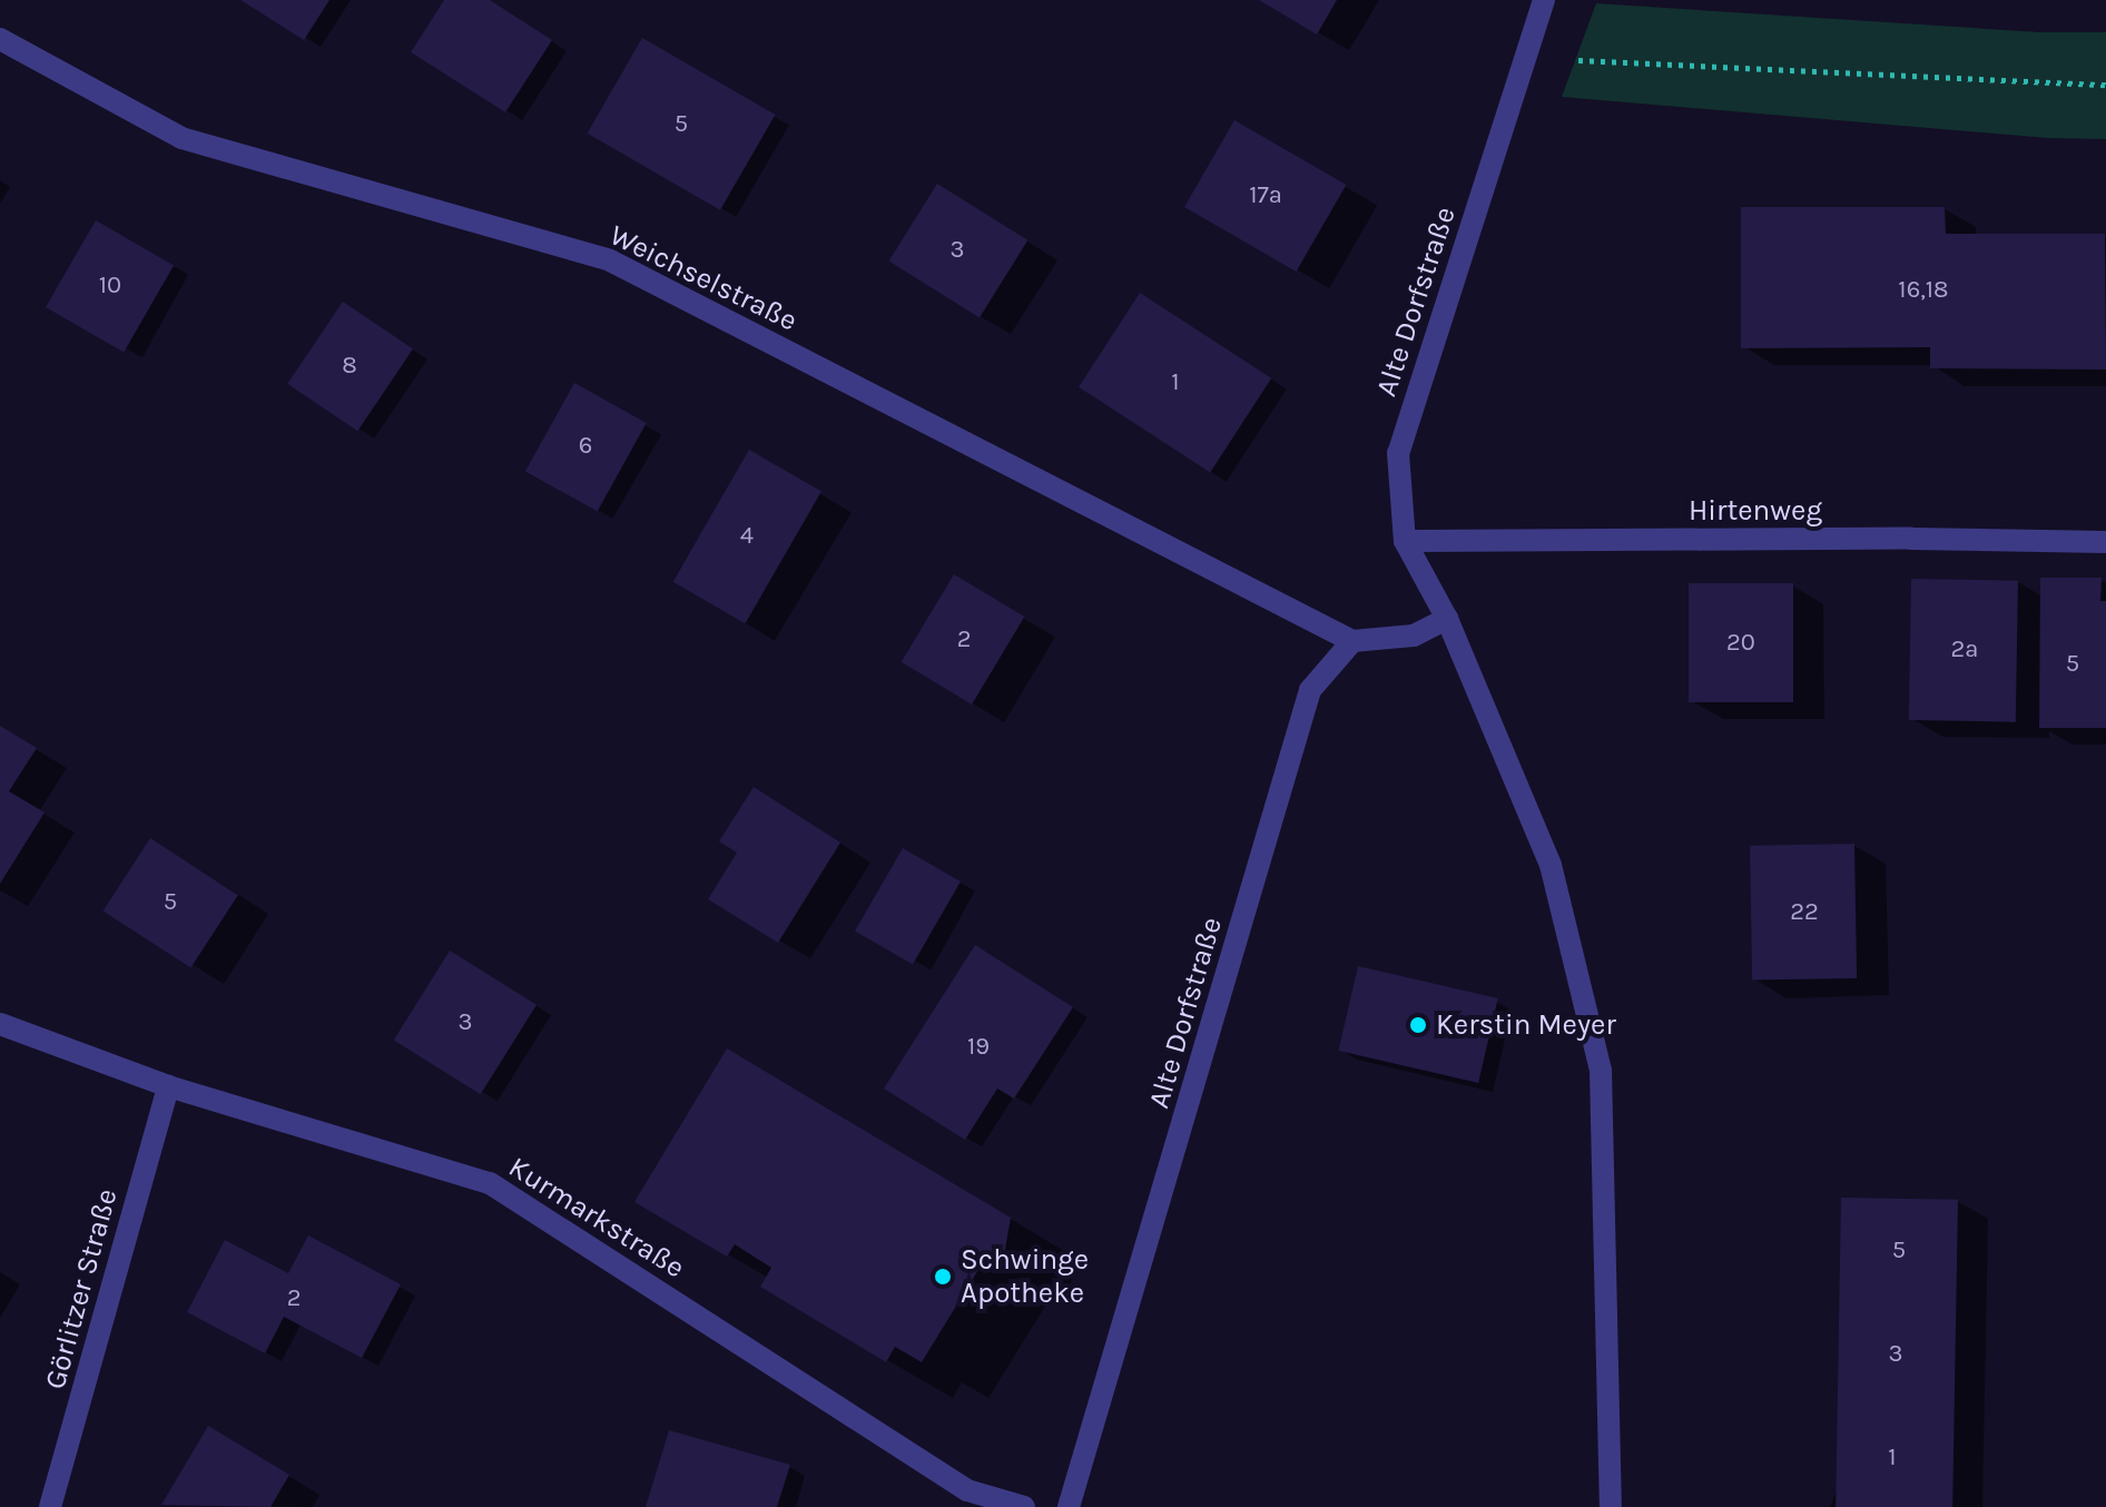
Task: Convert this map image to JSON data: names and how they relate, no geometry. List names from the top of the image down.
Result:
{
  "streets": {
    "street": [
      "Weichselstraße",
      "Alte Dorfstraße",
      "Hirtenweg",
      "Kurmarkstraße",
      "Görlitzer Straße"
    ]
  },
  "crossings": [
    ["Weichselstraße", "Alte Dorfstraße"],
    ["Alte Dorfstraße", "Hirtenweg"],
    ["Kurmarkstraße", "Görlitzer Straße"]
  ],
  "places": ["Kerstin Meyer", "Schwinge Apotheke"],
  "house_numbers": [
    "5",
    "17a",
    "3",
    "10",
    "16,18",
    "8",
    "1",
    "6",
    "4",
    "2",
    "20",
    "2a",
    "5",
    "5",
    "22",
    "3",
    "19",
    "5",
    "2",
    "3",
    "1"
  ]
}
